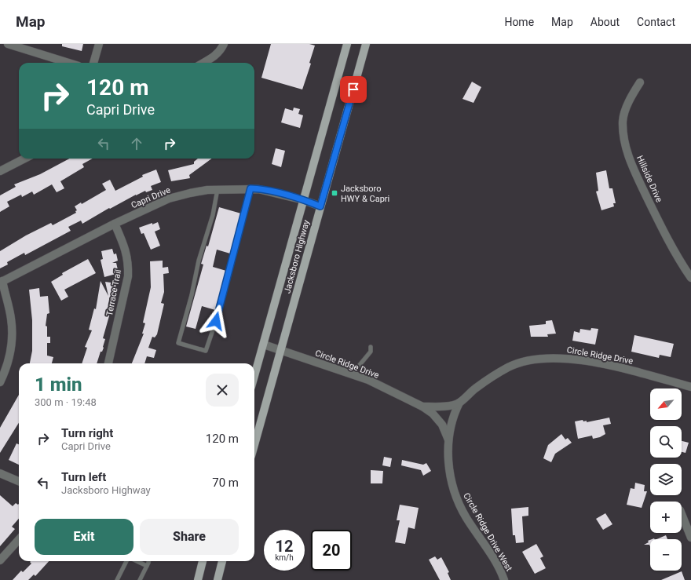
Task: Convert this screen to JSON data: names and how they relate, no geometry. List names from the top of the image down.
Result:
{
  "streets": {
    "main road": ["Jacksboro Highway"],
    "street": [
      "Hillside Drive",
      "Capri Drive",
      "Terrace Trail",
      "Circle Ridge Drive",
      "Circle Ridge Drive West"
    ]
  },
  "crossings": [
    ["Capri Drive", "Jacksboro Highway"],
    ["Capri Drive", "Terrace Trail"],
    ["Jacksboro Highway", "Circle Ridge Drive"],
    ["Circle Ridge Drive", "Circle Ridge Drive West"]
  ],
  "places": {
    "transit": ["Jacksboro HWY & Capri"]
  },
  "north": "bottom left",
  "page": {
    "header": "Map",
    "nav": [
      "Home",
      "Map",
      "About",
      "Contact"
    ],
    "turn": ["120 m", "Capri Drive"],
    "heading": ["1 min", "300 m · 19:48"],
    "map_buttons": ["+", "−"],
    "list": [
      {
        "name": "Turn right",
        "note": "Capri Drive",
        "value": "120 m"
      },
      {
        "name": "Turn left",
        "note": "Jacksboro Highway",
        "value": "70 m"
      }
    ],
    "buttons": ["Exit", "Share"],
    "speed": "12 km/h",
    "limit": "20"
  }
}
